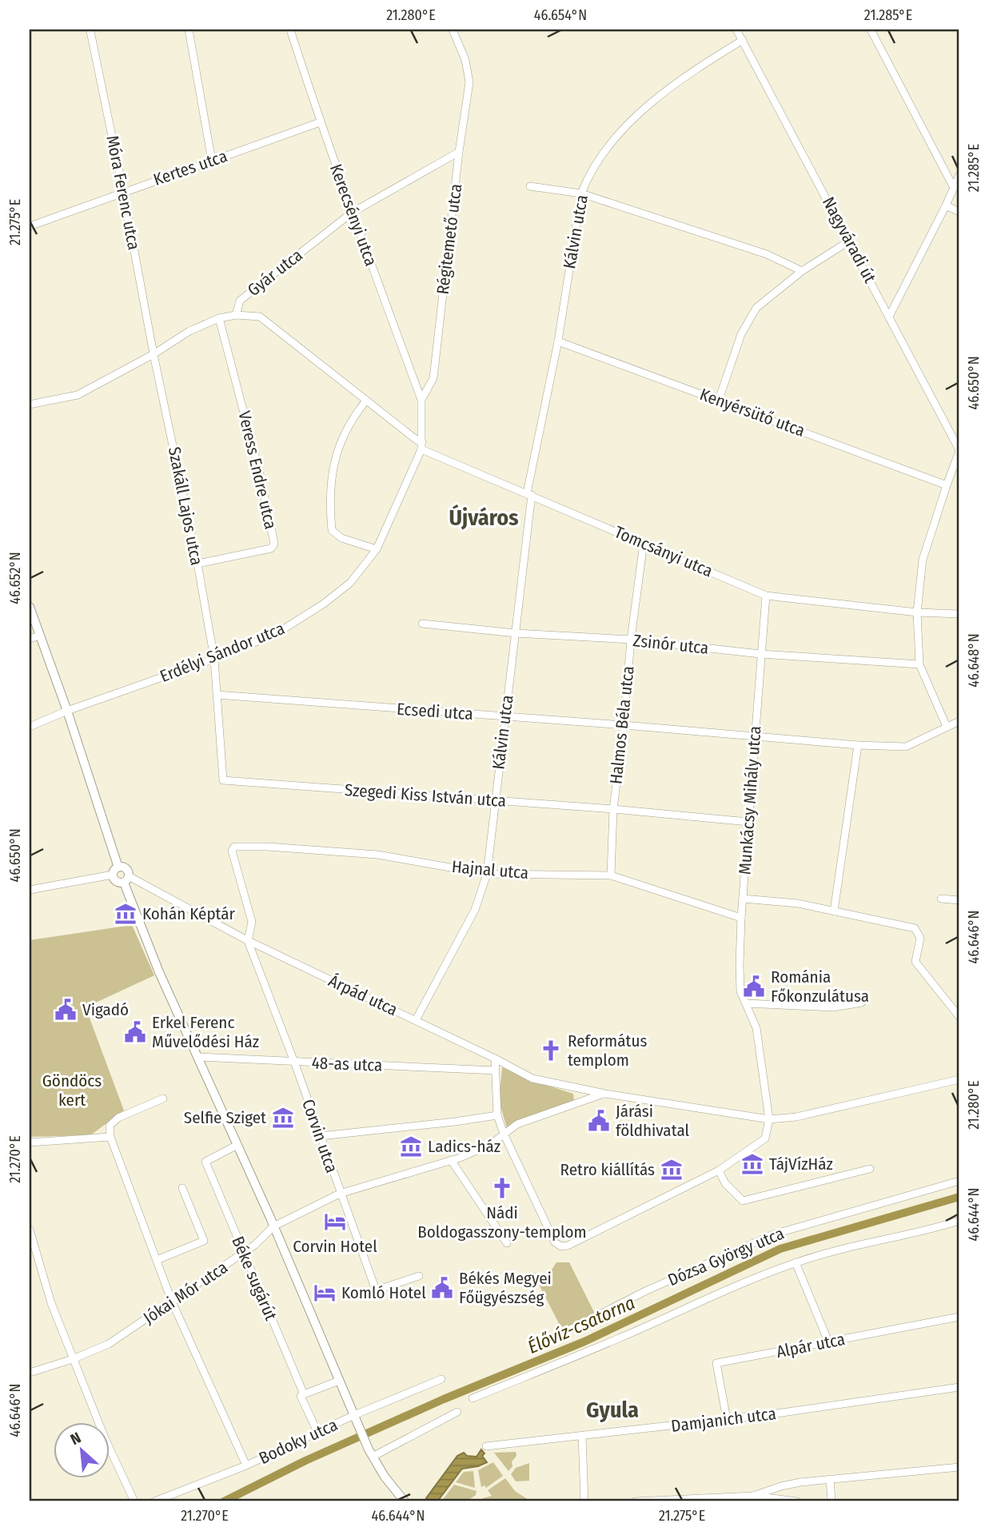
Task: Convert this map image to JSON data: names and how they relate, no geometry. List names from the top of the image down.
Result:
{
  "streets": {
    "street": [
      "Kertes utca",
      "Móra Ferenc utca",
      "Kerecsényi utca",
      "Kálvin utca",
      "Régitemető utca",
      "Nagyváradi út",
      "Gyár utca",
      "Kenyérsütő utca",
      "Veress Endre utca",
      "Szakáll Lajos utca",
      "Tomcsányi utca",
      "Zsinór utca",
      "Erdélyi Sándor utca",
      "Ecsedi utca",
      "Halmos Béla utca",
      "Szegedi Kiss István utca",
      "Munkácsy Mihály utca",
      "Hajnal utca",
      "Árpád utca",
      "48-as utca",
      "Corvin utca",
      "Dózsa György utca",
      "Béke sugárút",
      "Jókai Mór utca",
      "Alpár utca",
      "Damjanich utca",
      "Bodoky utca"
    ]
  },
  "crossings": [
    ["Kertes utca", "Móra Ferenc utca"],
    ["Kertes utca", "Kerecsényi utca"],
    ["Móra Ferenc utca", "Gyár utca"],
    ["Móra Ferenc utca", "Szakáll Lajos utca"],
    ["Kerecsényi utca", "Régitemető utca"],
    ["Kerecsényi utca", "Gyár utca"],
    ["Kálvin utca", "Nagyváradi út"],
    ["Kálvin utca", "Kenyérsütő utca"],
    ["Kálvin utca", "Tomcsányi utca"],
    ["Kálvin utca", "Zsinór utca"],
    ["Kálvin utca", "Ecsedi utca"],
    ["Kálvin utca", "Szegedi Kiss István utca"],
    ["Kálvin utca", "Hajnal utca"],
    ["Kálvin utca", "Árpád utca"],
    ["Régitemető utca", "Gyár utca"],
    ["Régitemető utca", "Tomcsányi utca"],
    ["Régitemető utca", "Erdélyi Sándor utca"],
    ["Gyár utca", "Veress Endre utca"],
    ["Gyár utca", "Szakáll Lajos utca"],
    ["Gyár utca", "Tomcsányi utca"],
    ["Veress Endre utca", "Szakáll Lajos utca"],
    ["Szakáll Lajos utca", "Erdélyi Sándor utca"],
    ["Szakáll Lajos utca", "Szegedi Kiss István utca"],
    ["Tomcsányi utca", "Erdélyi Sándor utca"],
    ["Tomcsányi utca", "Halmos Béla utca"],
    ["Tomcsányi utca", "Munkácsy Mihály utca"],
    ["Zsinór utca", "Halmos Béla utca"],
    ["Zsinór utca", "Munkácsy Mihály utca"],
    ["Erdélyi Sándor utca", "Szegedi Kiss István utca"],
    ["Ecsedi utca", "Halmos Béla utca"],
    ["Ecsedi utca", "Szegedi Kiss István utca"],
    ["Ecsedi utca", "Munkácsy Mihály utca"],
    ["Halmos Béla utca", "Szegedi Kiss István utca"],
    ["Halmos Béla utca", "Hajnal utca"],
    ["Szegedi Kiss István utca", "Munkácsy Mihály utca"],
    ["Munkácsy Mihály utca", "Hajnal utca"],
    ["Munkácsy Mihály utca", "Árpád utca"],
    ["Hajnal utca", "Árpád utca"],
    ["Hajnal utca", "Corvin utca"],
    ["Árpád utca", "Corvin utca"],
    ["Árpád utca", "Jókai Mór utca"],
    ["48-as utca", "Corvin utca"],
    ["Corvin utca", "Jókai Mór utca"],
    ["Dózsa György utca", "Alpár utca"],
    ["Béke sugárút", "Jókai Mór utca"],
    ["Béke sugárút", "Bodoky utca"],
    ["Alpár utca", "Damjanich utca"]
  ],
  "districts": ["Újváros", "Gyula"],
  "water": ["Élővíz-csatorna"],
  "parks": ["Göndöcs kert"],
  "places": {
    "museum": [
      "Kohán Képtár",
      "Selfie Sziget",
      "Ladics-ház",
      "TájVízHáz",
      "Retro kiállítás"
    ],
    "public building": [
      "Románia Főkonzulátusa",
      "Vigadó",
      "Erkel Ferenc Művelődési Ház",
      "Járási földhivatal",
      "Békés Megyei Főügyészség"
    ],
    "church": ["Református templom", "Nádi Boldogasszony-templom"],
    "hotel": ["Corvin Hotel", "Komló Hotel"]
  },
  "north": "top left",
  "coordinates": [
    "21.280°E",
    "46.654°N",
    "21.285°E",
    "21.275°E",
    "46.650°N",
    "46.652°N",
    "46.648°N",
    "46.646°N",
    "21.270°E",
    "46.644°N"
  ]
}
